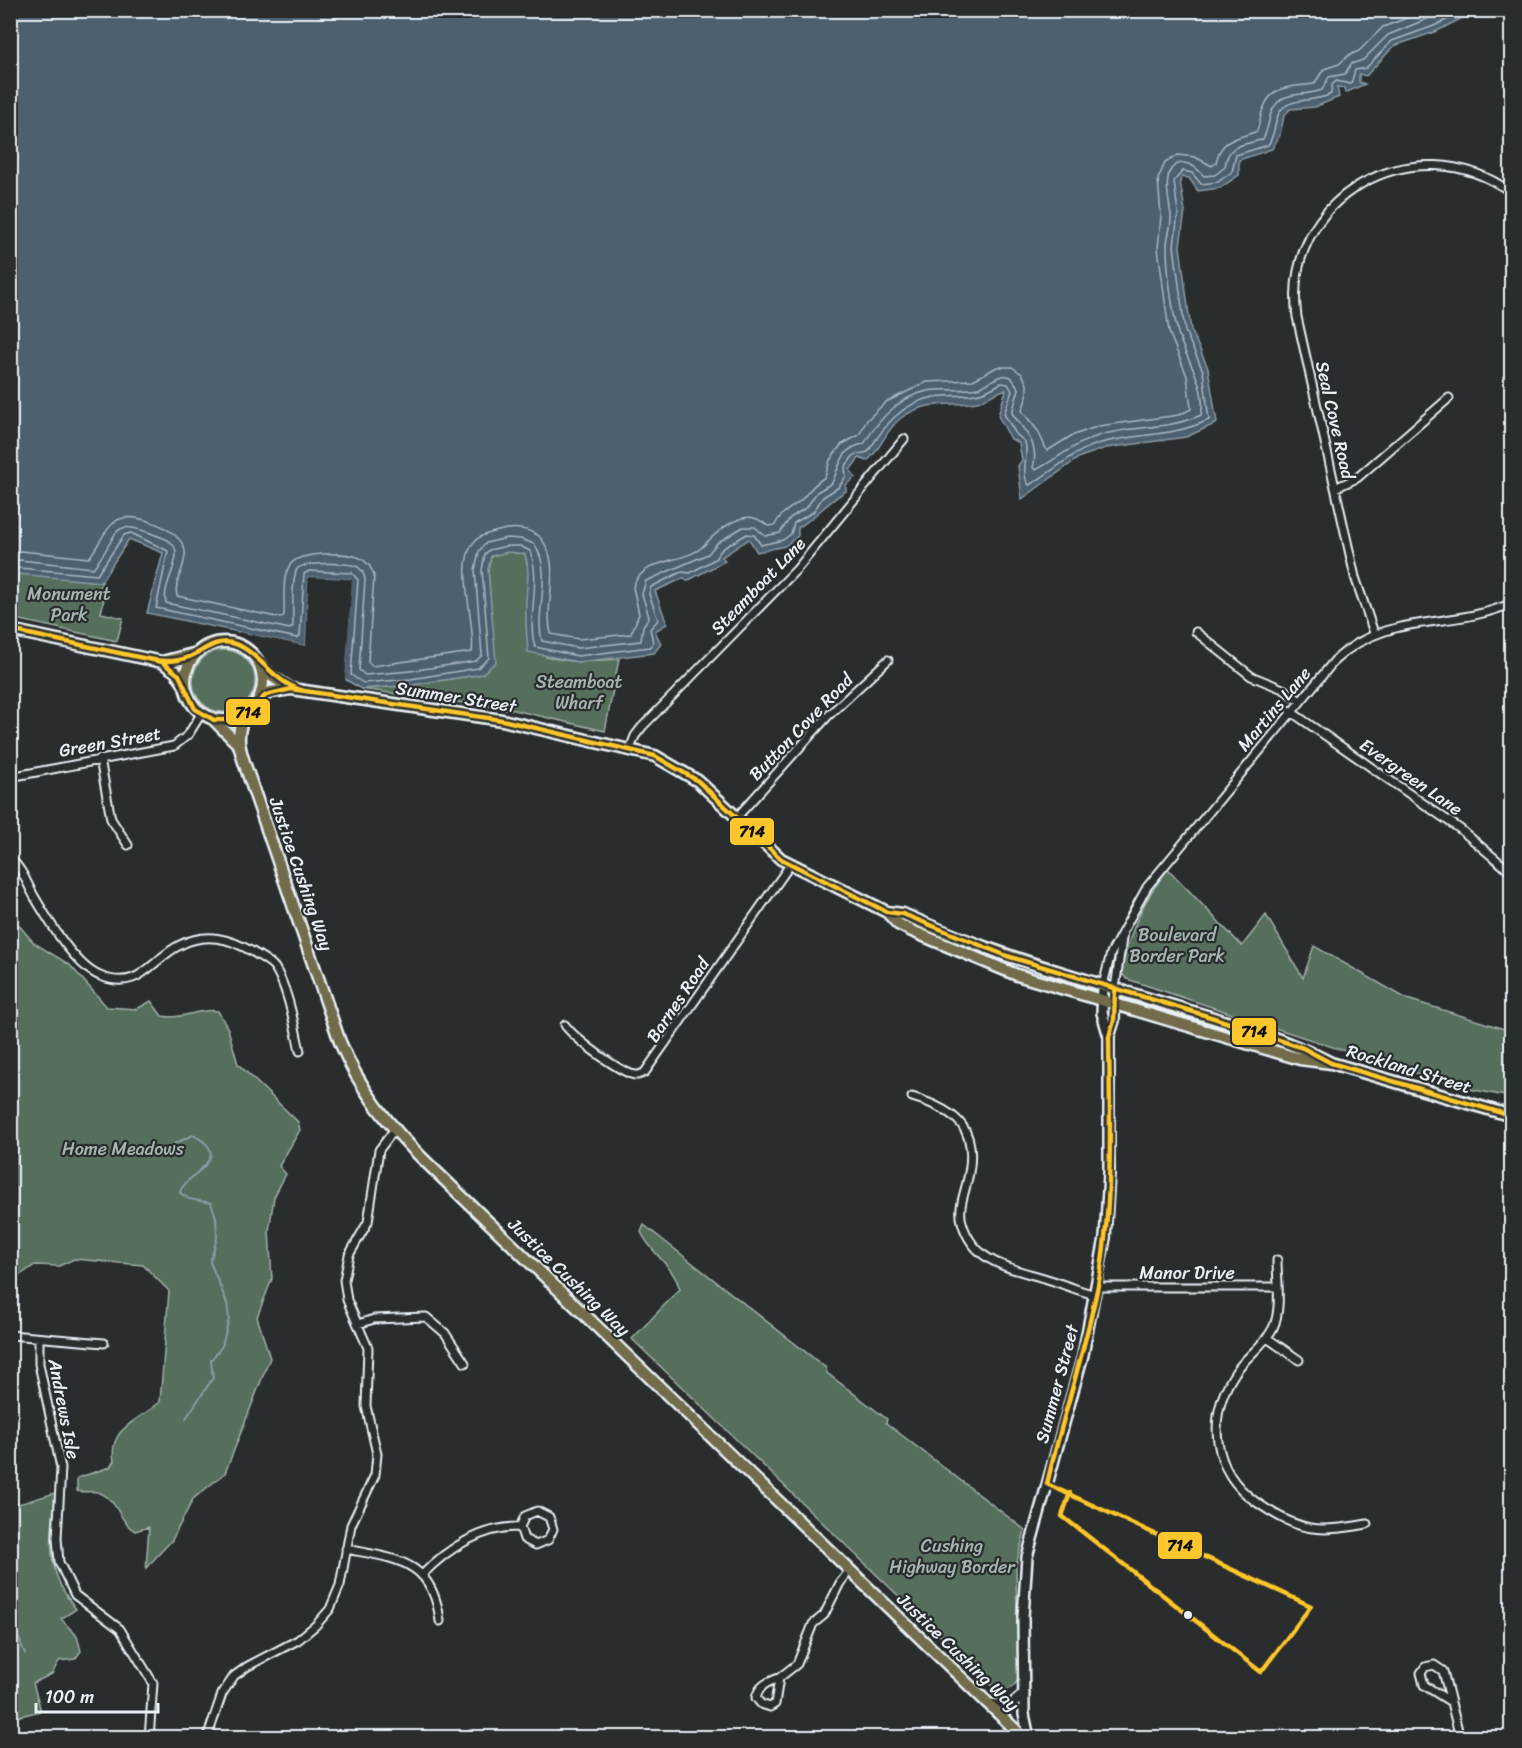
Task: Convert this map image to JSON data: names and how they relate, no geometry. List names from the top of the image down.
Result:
{
  "streets": {
    "main road": ["Summer Street", "Justice Cushing Way", "Rockland Street"],
    "street": [
      "Seal Cove Road",
      "Steamboat Lane",
      "Martins Lane",
      "Button Cove Road",
      "Green Street",
      "Evergreen Lane",
      "Barnes Road",
      "Manor Drive",
      "Andrews Isle"
    ]
  },
  "crossings": [
    ["Seal Cove Road", "Martins Lane"],
    ["Steamboat Lane", "Summer Street"],
    ["Summer Street", "Martins Lane"],
    ["Summer Street", "Button Cove Road"],
    ["Summer Street", "Green Street"],
    ["Summer Street", "Justice Cushing Way"],
    ["Summer Street", "Barnes Road"],
    ["Summer Street", "Rockland Street"],
    ["Summer Street", "Manor Drive"],
    ["Martins Lane", "Evergreen Lane"],
    ["Martins Lane", "Rockland Street"],
    ["Green Street", "Justice Cushing Way"]
  ],
  "parks": [
    "Monument Park",
    "Steamboat Wharf",
    "Boulevard Border Park",
    "Home Meadows",
    "Cushing Highway Border"
  ],
  "lines": ["transit line 714"],
  "scale_bar": "100 m"
}
